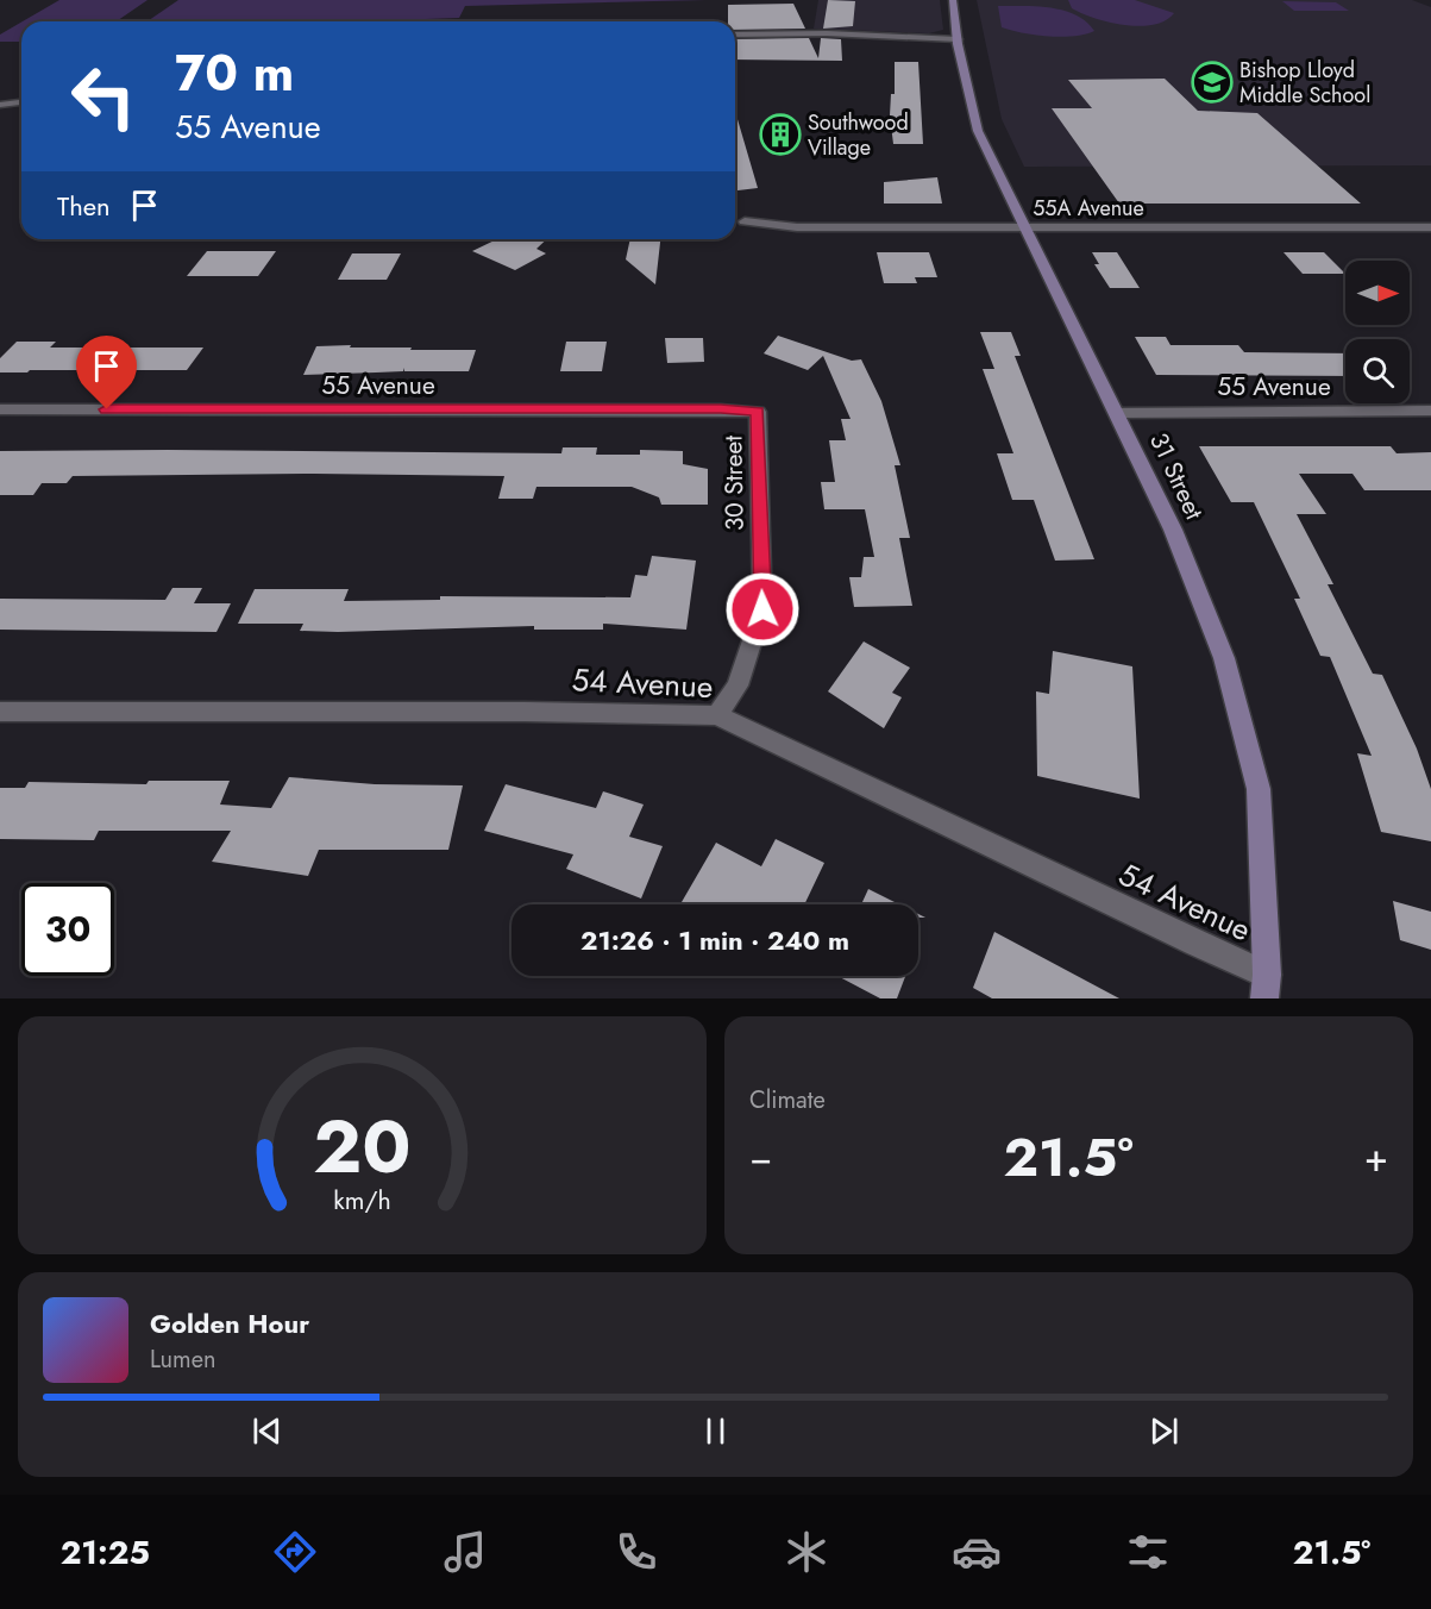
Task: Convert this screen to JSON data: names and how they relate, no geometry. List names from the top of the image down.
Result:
{
  "streets": {
    "street": [
      "55A Avenue",
      "55 Avenue",
      "31 Street",
      "30 Street",
      "54 Avenue"
    ]
  },
  "crossings": [
    ["55A Avenue", "31 Street"],
    ["55 Avenue", "31 Street"],
    ["55 Avenue", "30 Street"],
    ["31 Street", "54 Avenue"],
    ["30 Street", "54 Avenue"]
  ],
  "places": {
    "school or university": ["Bishop Lloyd Middle School"],
    "building": ["Southwood Village"]
  },
  "north": "right",
  "page": {
    "turn": ["70 m", "55 Avenue"],
    "then": "Then",
    "limit": "30",
    "trip": "21:26 · 1 min · 240 m",
    "tile": "Climate",
    "heat": ["−", "21.5°", "+"],
    "song": ["Golden Hour", "Lumen"],
    "tabs": ["21:25", "21.5°"],
    "gauge": ["20", "km/h"]
  }
}
